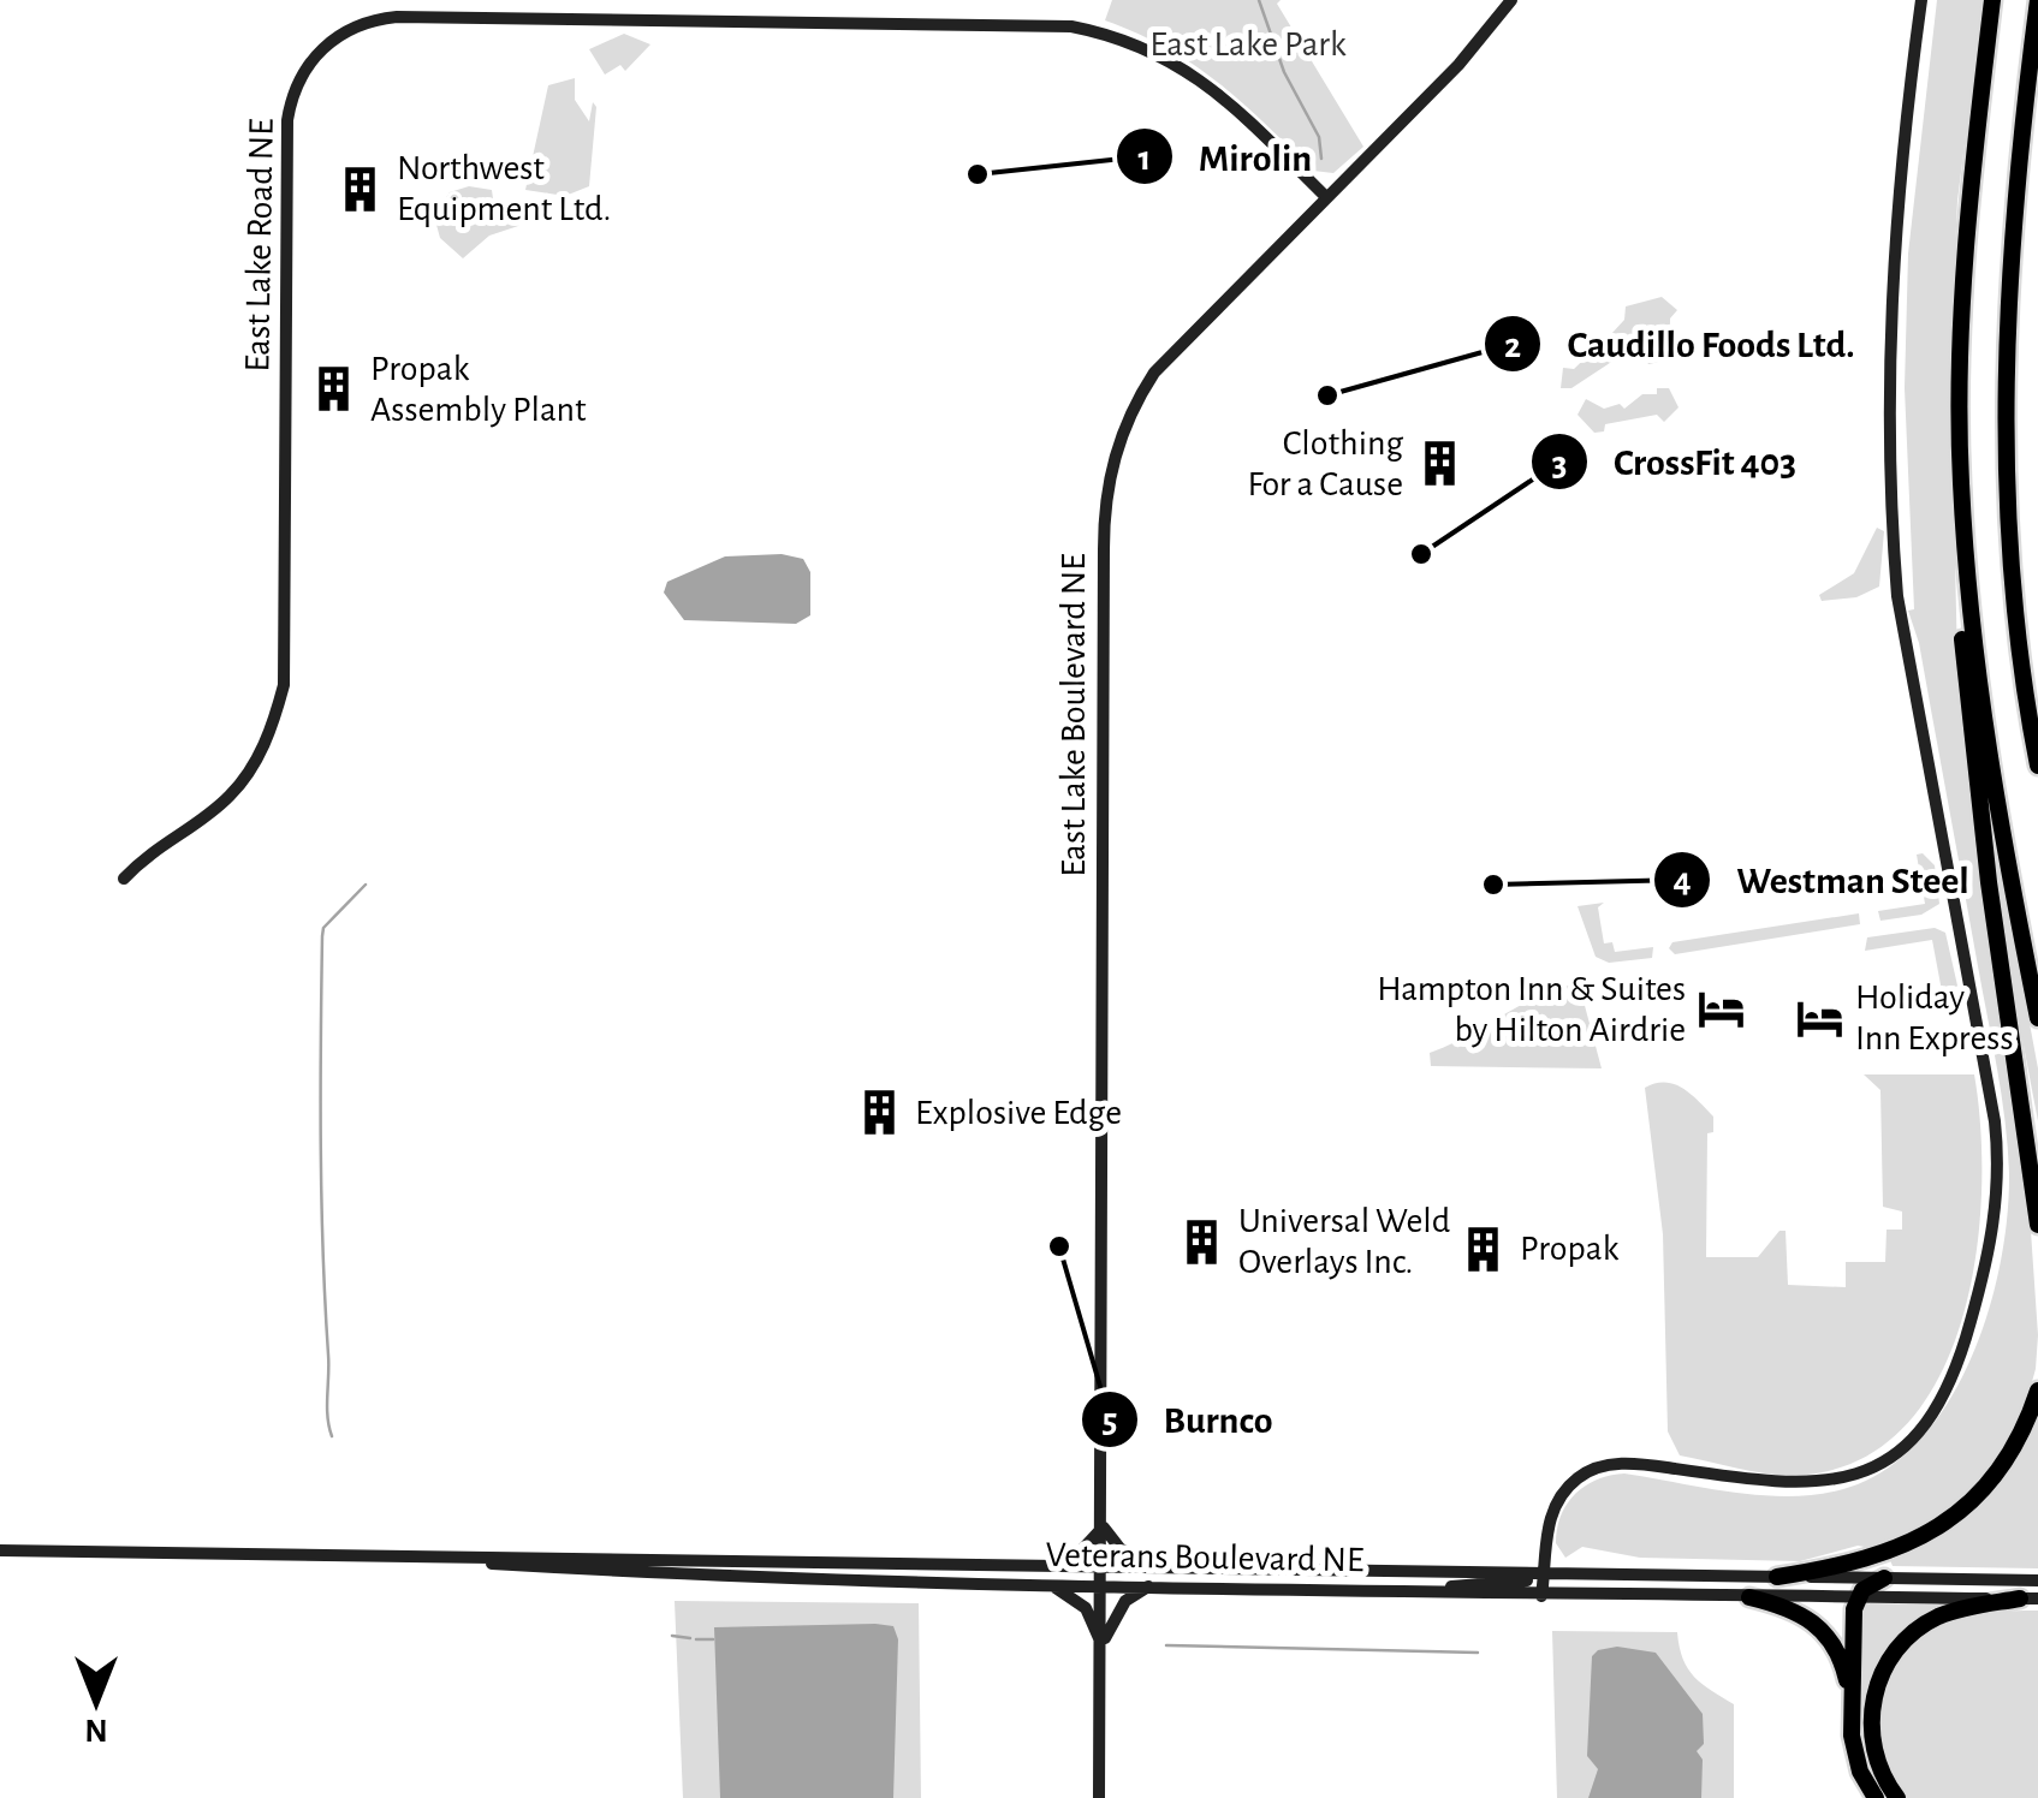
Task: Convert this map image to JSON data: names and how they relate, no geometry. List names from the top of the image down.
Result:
{
  "streets": {
    "main road": ["East Lake Road NE", "East Lake Boulevard NE", "Veterans Boulevard NE"]
  },
  "crossings": [
    ["East Lake Road NE", "East Lake Boulevard NE"],
    ["East Lake Boulevard NE", "Veterans Boulevard NE"]
  ],
  "parks": ["East Lake Park"],
  "places": {
    "other": [
      "Mirolin",
      "Caudillo Foods Ltd.",
      "CrossFit 403",
      "Westman Steel",
      "Burnco"
    ],
    "building": [
      "Northwest Equipment Ltd.",
      "Propak Assembly Plant",
      "Clothing For a Cause",
      "Explosive Edge",
      "Universal Weld Overlays Inc.",
      "Propak"
    ],
    "hotel": ["Hampton Inn & Suites by Hilton Airdrie", "Holiday Inn Express"]
  },
  "north": "bottom"
}
